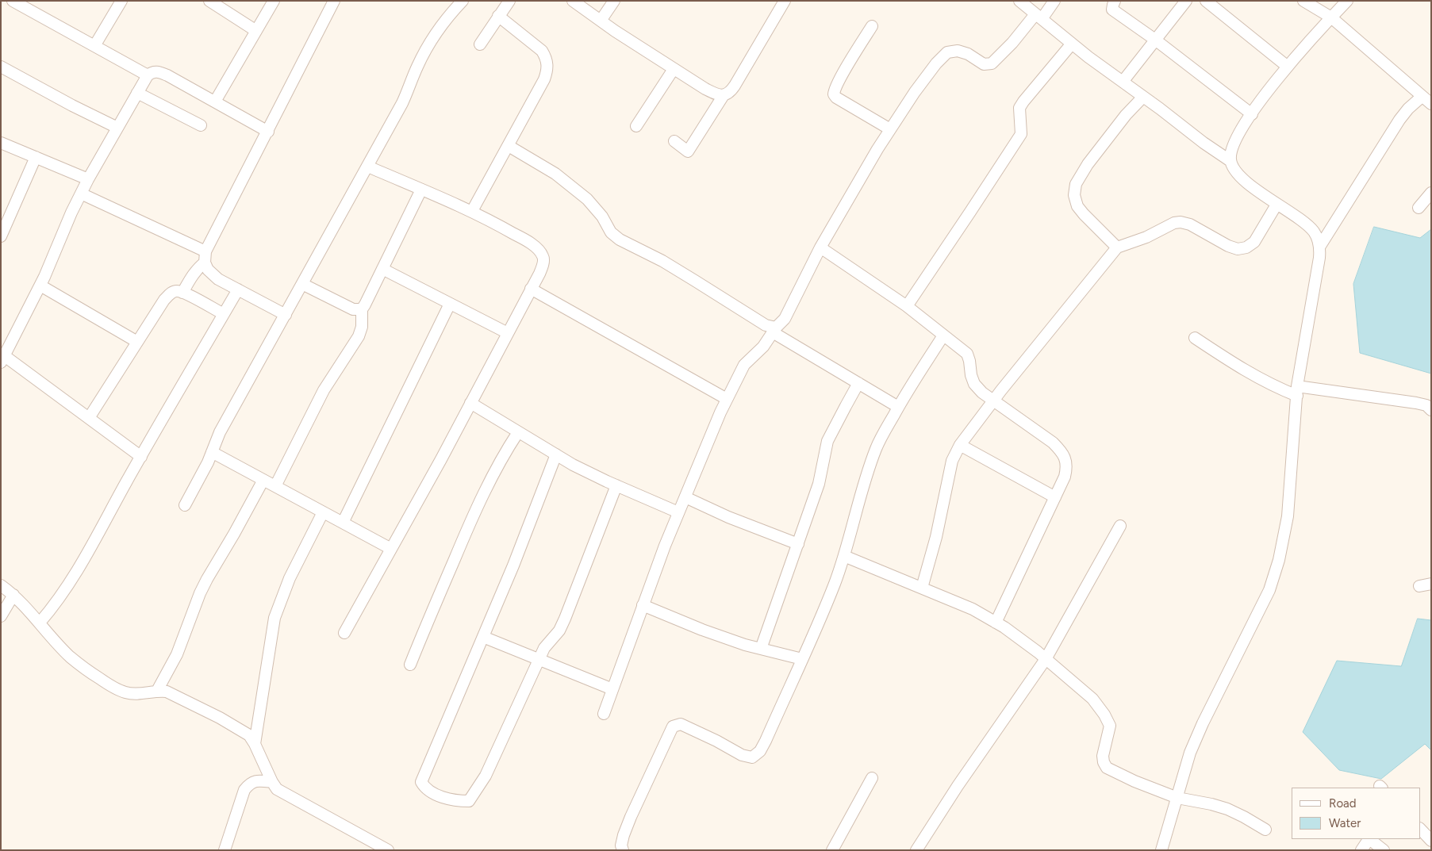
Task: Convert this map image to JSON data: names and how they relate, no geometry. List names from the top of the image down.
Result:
{
  "legend": ["Road", "Water"]
}
